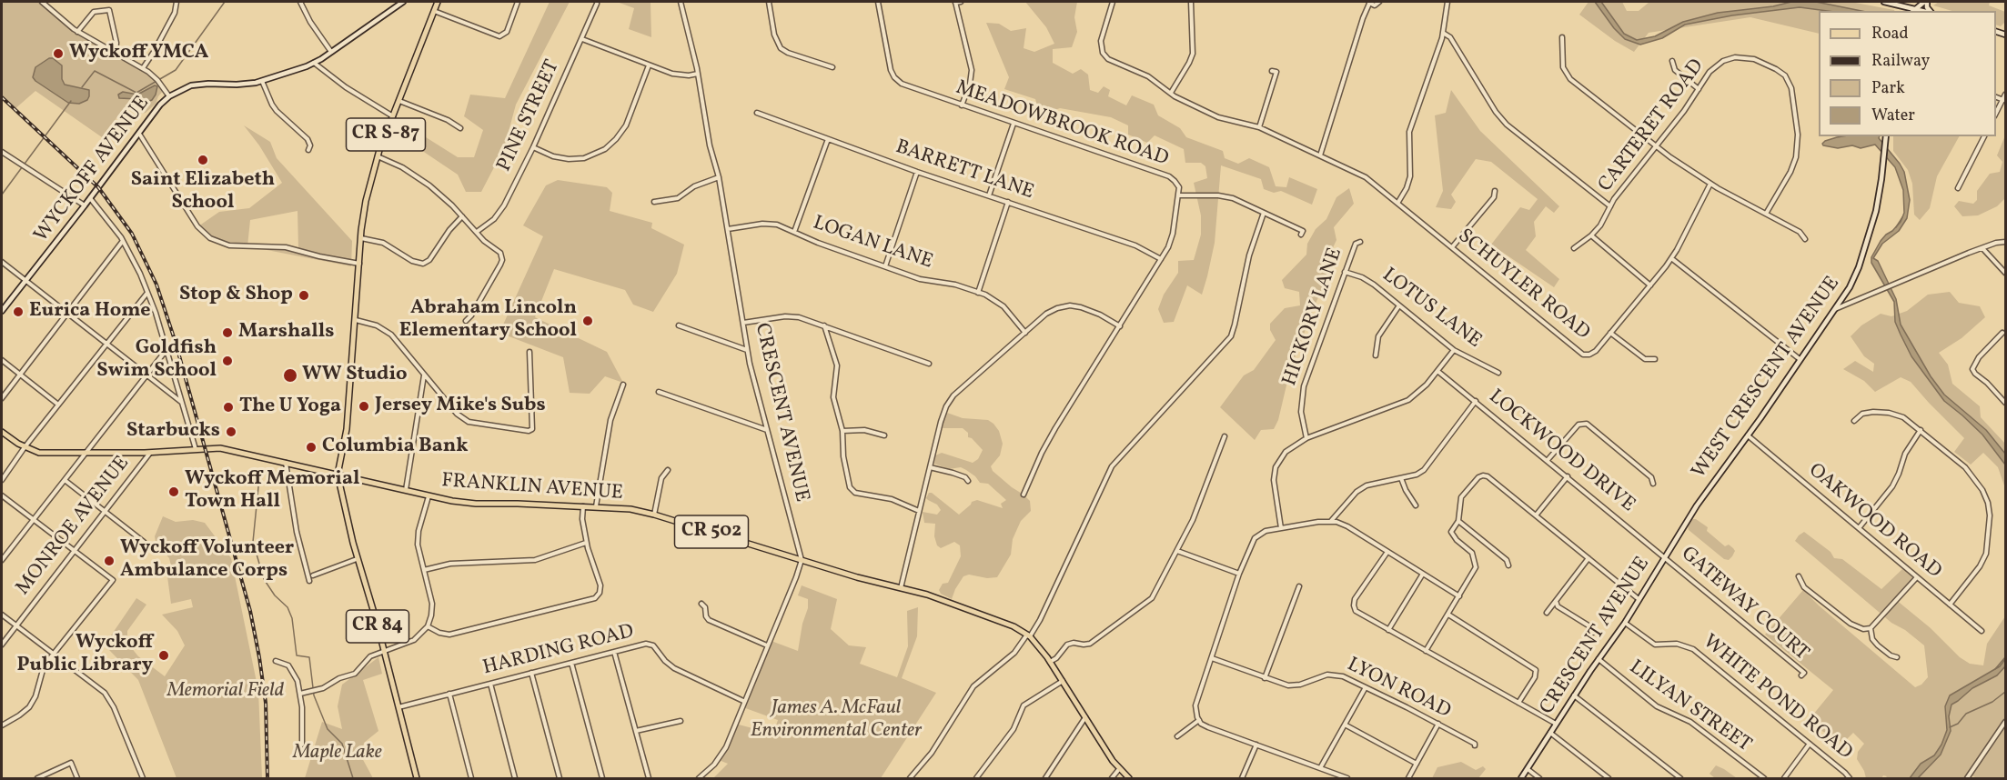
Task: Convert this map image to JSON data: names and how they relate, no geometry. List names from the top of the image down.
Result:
{
  "streets": {
    "main road": [
      "CR S-87",
      "WYCKOFF AVENUE",
      "WEST CRESCENT AVENUE",
      "CRESCENT AVENUE",
      "FRANKLIN AVENUE",
      "CR 502",
      "CR 84"
    ],
    "street": [
      "PINE STREET",
      "MEADOWBROOK ROAD",
      "CARTERET ROAD",
      "BARRETT LANE",
      "LOGAN LANE",
      "SCHUYLER ROAD",
      "LOTUS LANE",
      "HICKORY LANE",
      "LOCKWOOD DRIVE",
      "OAKWOOD ROAD",
      "MONROE AVENUE",
      "GATEWAY COURT",
      "HARDING ROAD",
      "LYON ROAD",
      "WHITE POND ROAD",
      "LILYAN STREET"
    ]
  },
  "crossings": [
    ["MEADOWBROOK ROAD", "BARRETT LANE"],
    ["CR S-87", "FRANKLIN AVENUE"],
    ["CR S-87", "CR 84"],
    ["LOGAN LANE", "CRESCENT AVENUE"],
    ["LOTUS LANE", "HICKORY LANE"],
    ["WEST CRESCENT AVENUE", "CRESCENT AVENUE"],
    ["WEST CRESCENT AVENUE", "OAKWOOD ROAD"],
    ["CRESCENT AVENUE", "LOCKWOOD DRIVE"],
    ["CRESCENT AVENUE", "FRANKLIN AVENUE"],
    ["CRESCENT AVENUE", "GATEWAY COURT"],
    ["CRESCENT AVENUE", "WHITE POND ROAD"],
    ["CRESCENT AVENUE", "LILYAN STREET"],
    ["LOCKWOOD DRIVE", "GATEWAY COURT"],
    ["FRANKLIN AVENUE", "MONROE AVENUE"],
    ["FRANKLIN AVENUE", "CR 502"],
    ["FRANKLIN AVENUE", "CR 84"],
    ["CR 84", "HARDING ROAD"]
  ],
  "parks": ["Memorial Field", "James A. McFaul Environmental Center", "Maple Lake"],
  "places": [
    "Wyckoff YMCA",
    "Saint Elizabeth School",
    "Stop & Shop",
    "Eurica Home",
    "Abraham Lincoln Elementary School",
    "Marshalls",
    "Goldfish Swim School",
    "WW Studio",
    "Jersey Mike's Subs",
    "The U Yoga",
    "Starbucks",
    "Columbia Bank",
    "Wyckoff Memorial Town Hall",
    "Wyckoff Volunteer Ambulance Corps",
    "Wyckoff Public Library"
  ],
  "legend": [
    "Road",
    "Railway",
    "Park",
    "Water"
  ]
}
